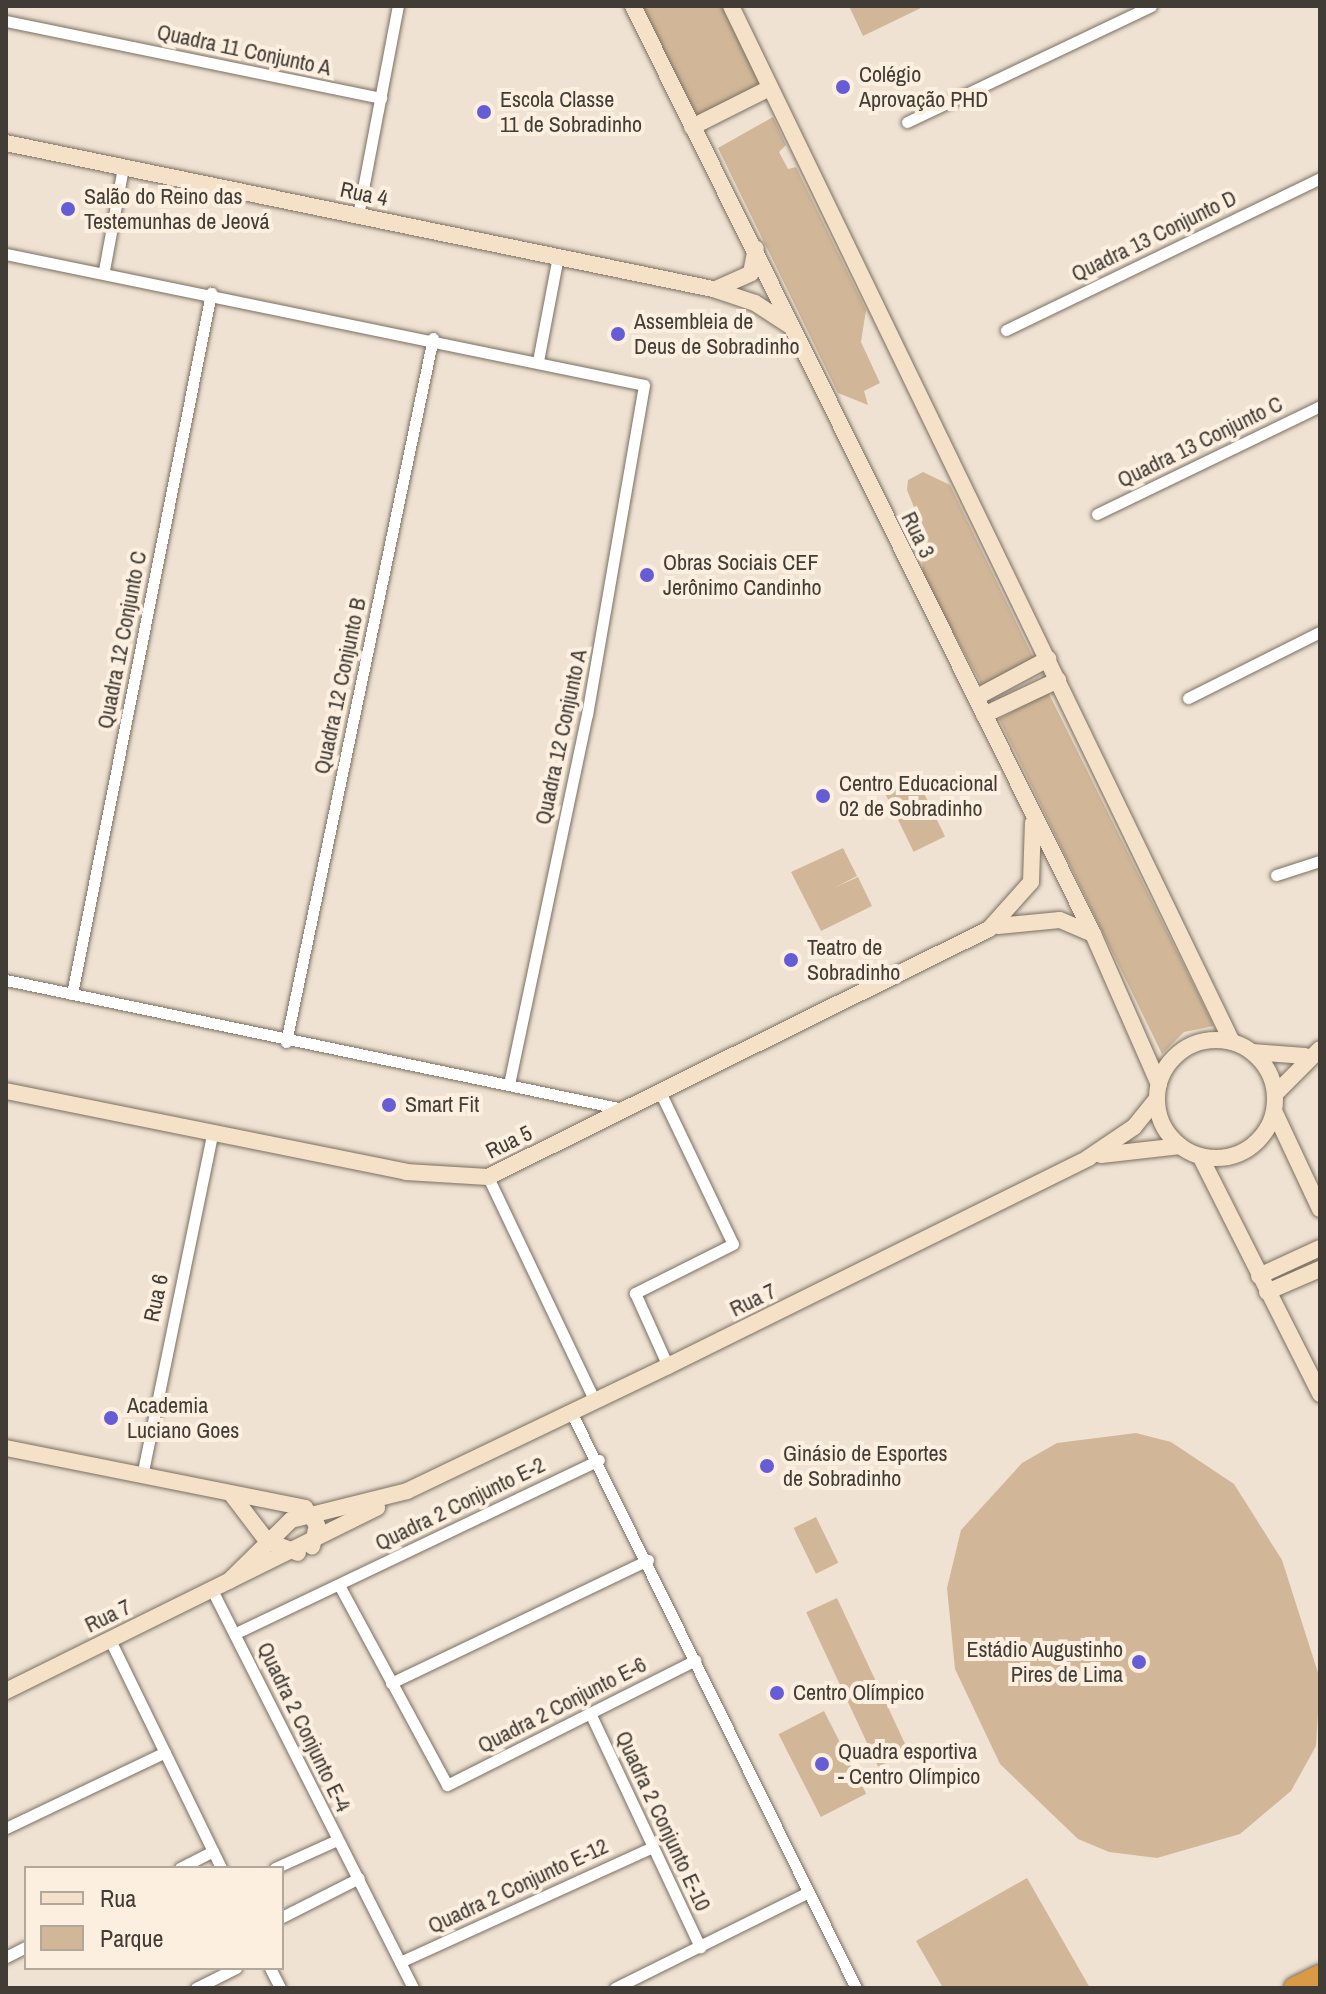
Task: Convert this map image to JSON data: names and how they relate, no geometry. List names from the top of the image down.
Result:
{
  "streets": {
    "main road": [
      "Rua 4",
      "Rua 3",
      "Rua 5",
      "Rua 7"
    ],
    "street": [
      "Quadra 11 Conjunto A",
      "Quadra 13 Conjunto D",
      "Quadra 13 Conjunto C",
      "Quadra 12 Conjunto C",
      "Quadra 12 Conjunto B",
      "Quadra 12 Conjunto A",
      "Rua 6",
      "Quadra 2 Conjunto E-2",
      "Quadra 2 Conjunto E-6",
      "Quadra 2 Conjunto E-4",
      "Quadra 2 Conjunto E-10",
      "Quadra 2 Conjunto E-12"
    ]
  },
  "crossings": [
    ["Rua 4", "Rua 3"],
    ["Rua 3", "Rua 7"],
    ["Rua 5", "Rua 6"],
    ["Rua 7", "Quadra 2 Conjunto E-4"],
    ["Quadra 2 Conjunto E-2", "Quadra 2 Conjunto E-4"],
    ["Quadra 2 Conjunto E-6", "Quadra 2 Conjunto E-10"],
    ["Quadra 2 Conjunto E-4", "Quadra 2 Conjunto E-12"],
    ["Quadra 2 Conjunto E-10", "Quadra 2 Conjunto E-12"]
  ],
  "places": [
    "Colégio Aprovação PHD",
    "Escola Classe 11 de Sobradinho",
    "Salão do Reino das Testemunhas de Jeová",
    "Assembleia de Deus de Sobradinho",
    "Obras Sociais CEF Jerônimo Candinho",
    "Centro Educacional 02 de Sobradinho",
    "Teatro de Sobradinho",
    "Smart Fit",
    "Academia Luciano Goes",
    "Ginásio de Esportes de Sobradinho",
    "Estádio Augustinho Pires de Lima",
    "Centro Olímpico",
    "Quadra esportiva - Centro Olímpico"
  ],
  "legend": ["Rua", "Parque"]
}
